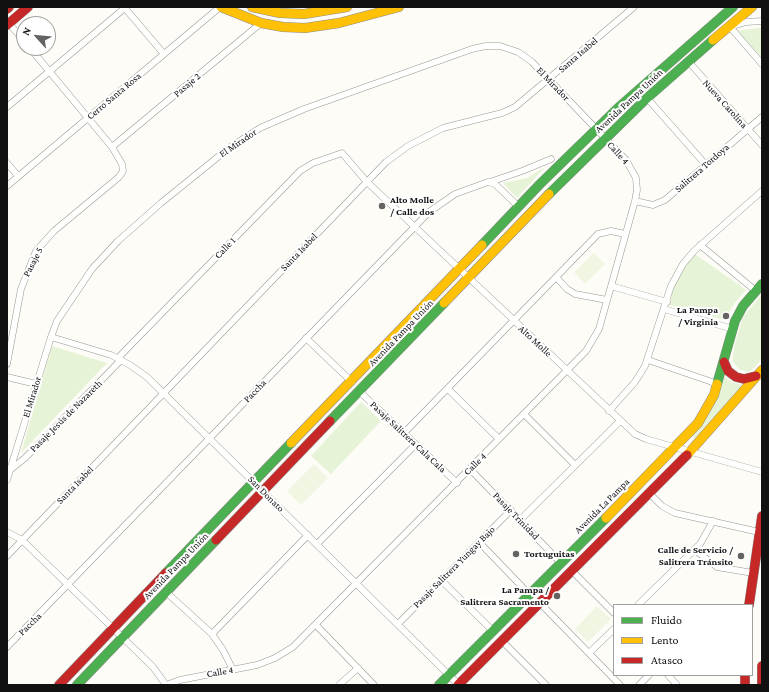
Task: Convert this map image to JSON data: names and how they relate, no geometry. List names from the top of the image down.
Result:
{
  "streets": {
    "street": [
      "Santa Isabel",
      "El Mirador",
      "Pasaje 2",
      "Cerro Santa Rosa",
      "Avenida Pampa Unión",
      "Nueva Carolina",
      "Calle 4",
      "Salitrera Tordoya",
      "Calle 1",
      "Pasaje 5",
      "Alto Molle",
      "Paccha",
      "Pasaje Jesús de Nazareth",
      "Pasaje Salitrera Cala Cala",
      "San Donato",
      "Avenida La Pampa",
      "Pasaje Trinidad",
      "Pasaje Salitrera Yungay Bajo"
    ]
  },
  "crossings": [
    ["Santa Isabel", "El Mirador"],
    ["Santa Isabel", "Alto Molle"],
    ["Santa Isabel", "San Donato"],
    ["El Mirador", "Avenida Pampa Unión"],
    ["El Mirador", "Calle 4"],
    ["El Mirador", "Pasaje Jesús de Nazareth"],
    ["El Mirador", "San Donato"],
    ["Pasaje 2", "Pasaje 5"],
    ["Avenida Pampa Unión", "Nueva Carolina"],
    ["Avenida Pampa Unión", "Calle 4"],
    ["Avenida Pampa Unión", "Alto Molle"],
    ["Avenida Pampa Unión", "Pasaje Salitrera Cala Cala"],
    ["Avenida Pampa Unión", "San Donato"],
    ["Nueva Carolina", "Salitrera Tordoya"],
    ["Calle 4", "Salitrera Tordoya"],
    ["Calle 4", "Alto Molle"],
    ["Calle 4", "Pasaje Salitrera Cala Cala"],
    ["Calle 4", "San Donato"],
    ["Calle 4", "Pasaje Trinidad"],
    ["Calle 1", "Alto Molle"],
    ["Calle 1", "Pasaje Jesús de Nazareth"],
    ["Calle 1", "San Donato"],
    ["Alto Molle", "Paccha"],
    ["Alto Molle", "Avenida La Pampa"],
    ["Paccha", "San Donato"],
    ["Pasaje Jesús de Nazareth", "San Donato"],
    ["San Donato", "Avenida La Pampa"],
    ["San Donato", "Pasaje Salitrera Yungay Bajo"],
    ["Avenida La Pampa", "Pasaje Trinidad"],
    ["Pasaje Trinidad", "Pasaje Salitrera Yungay Bajo"]
  ],
  "places": [
    "Alto Molle / Calle dos",
    "La Pampa / Virginia",
    "Tortuguitas",
    "Calle de Servicio / Salitrera Tránsito",
    "La Pampa / Salitrera Sacramento"
  ],
  "legend": ["Fluido", "Lento", "Atasco"],
  "north": "top left"
}
